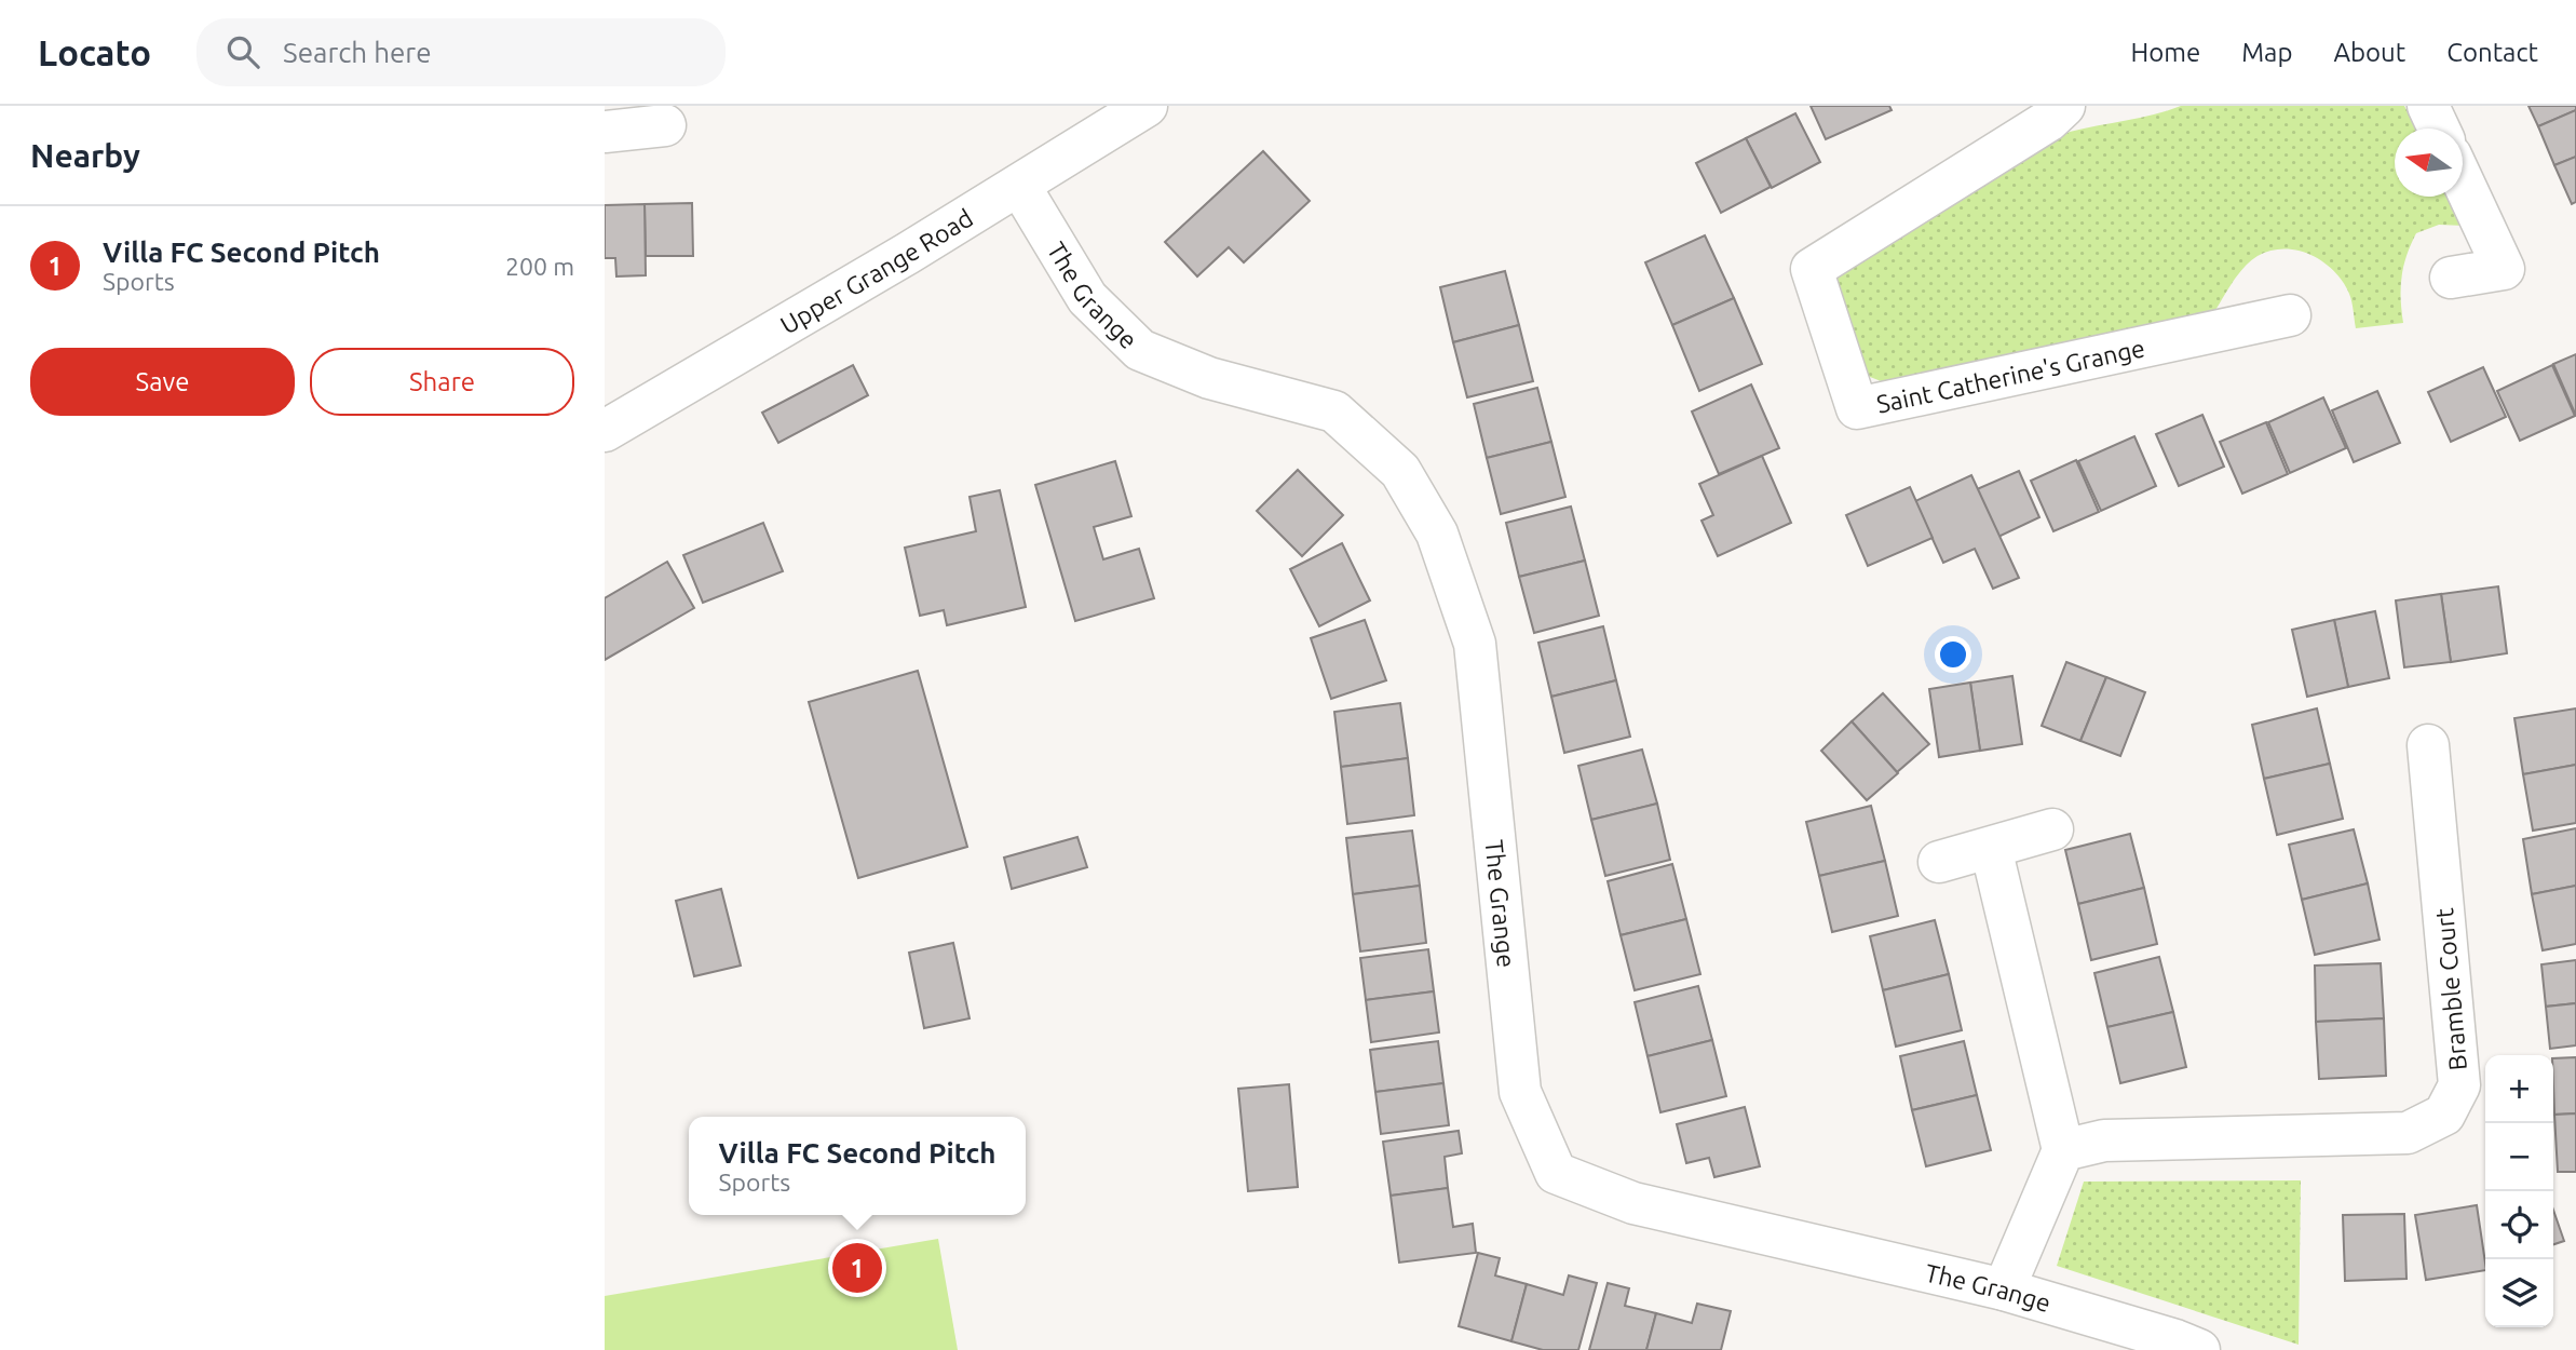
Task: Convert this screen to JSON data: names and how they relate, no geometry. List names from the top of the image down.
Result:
{
  "streets": {
    "street": [
      "Upper Grange Road",
      "The Grange",
      "Saint Catherine's Grange",
      "Bramble Court"
    ]
  },
  "crossings": [
    ["Upper Grange Road", "The Grange"]
  ],
  "north": "left",
  "page": {
    "header": "Locato",
    "search": "Search here",
    "nav": [
      "Home",
      "Map",
      "About",
      "Contact"
    ],
    "heading": "Nearby",
    "list": [
      {
        "mark": "1",
        "name": "Villa FC Second Pitch",
        "note": "Sports",
        "value": "200 m"
      }
    ],
    "buttons": ["Save", "Share"],
    "map_buttons": ["+", "−"],
    "popup": ["Villa FC Second Pitch", "Sports"],
    "pins": "1"
  }
}
